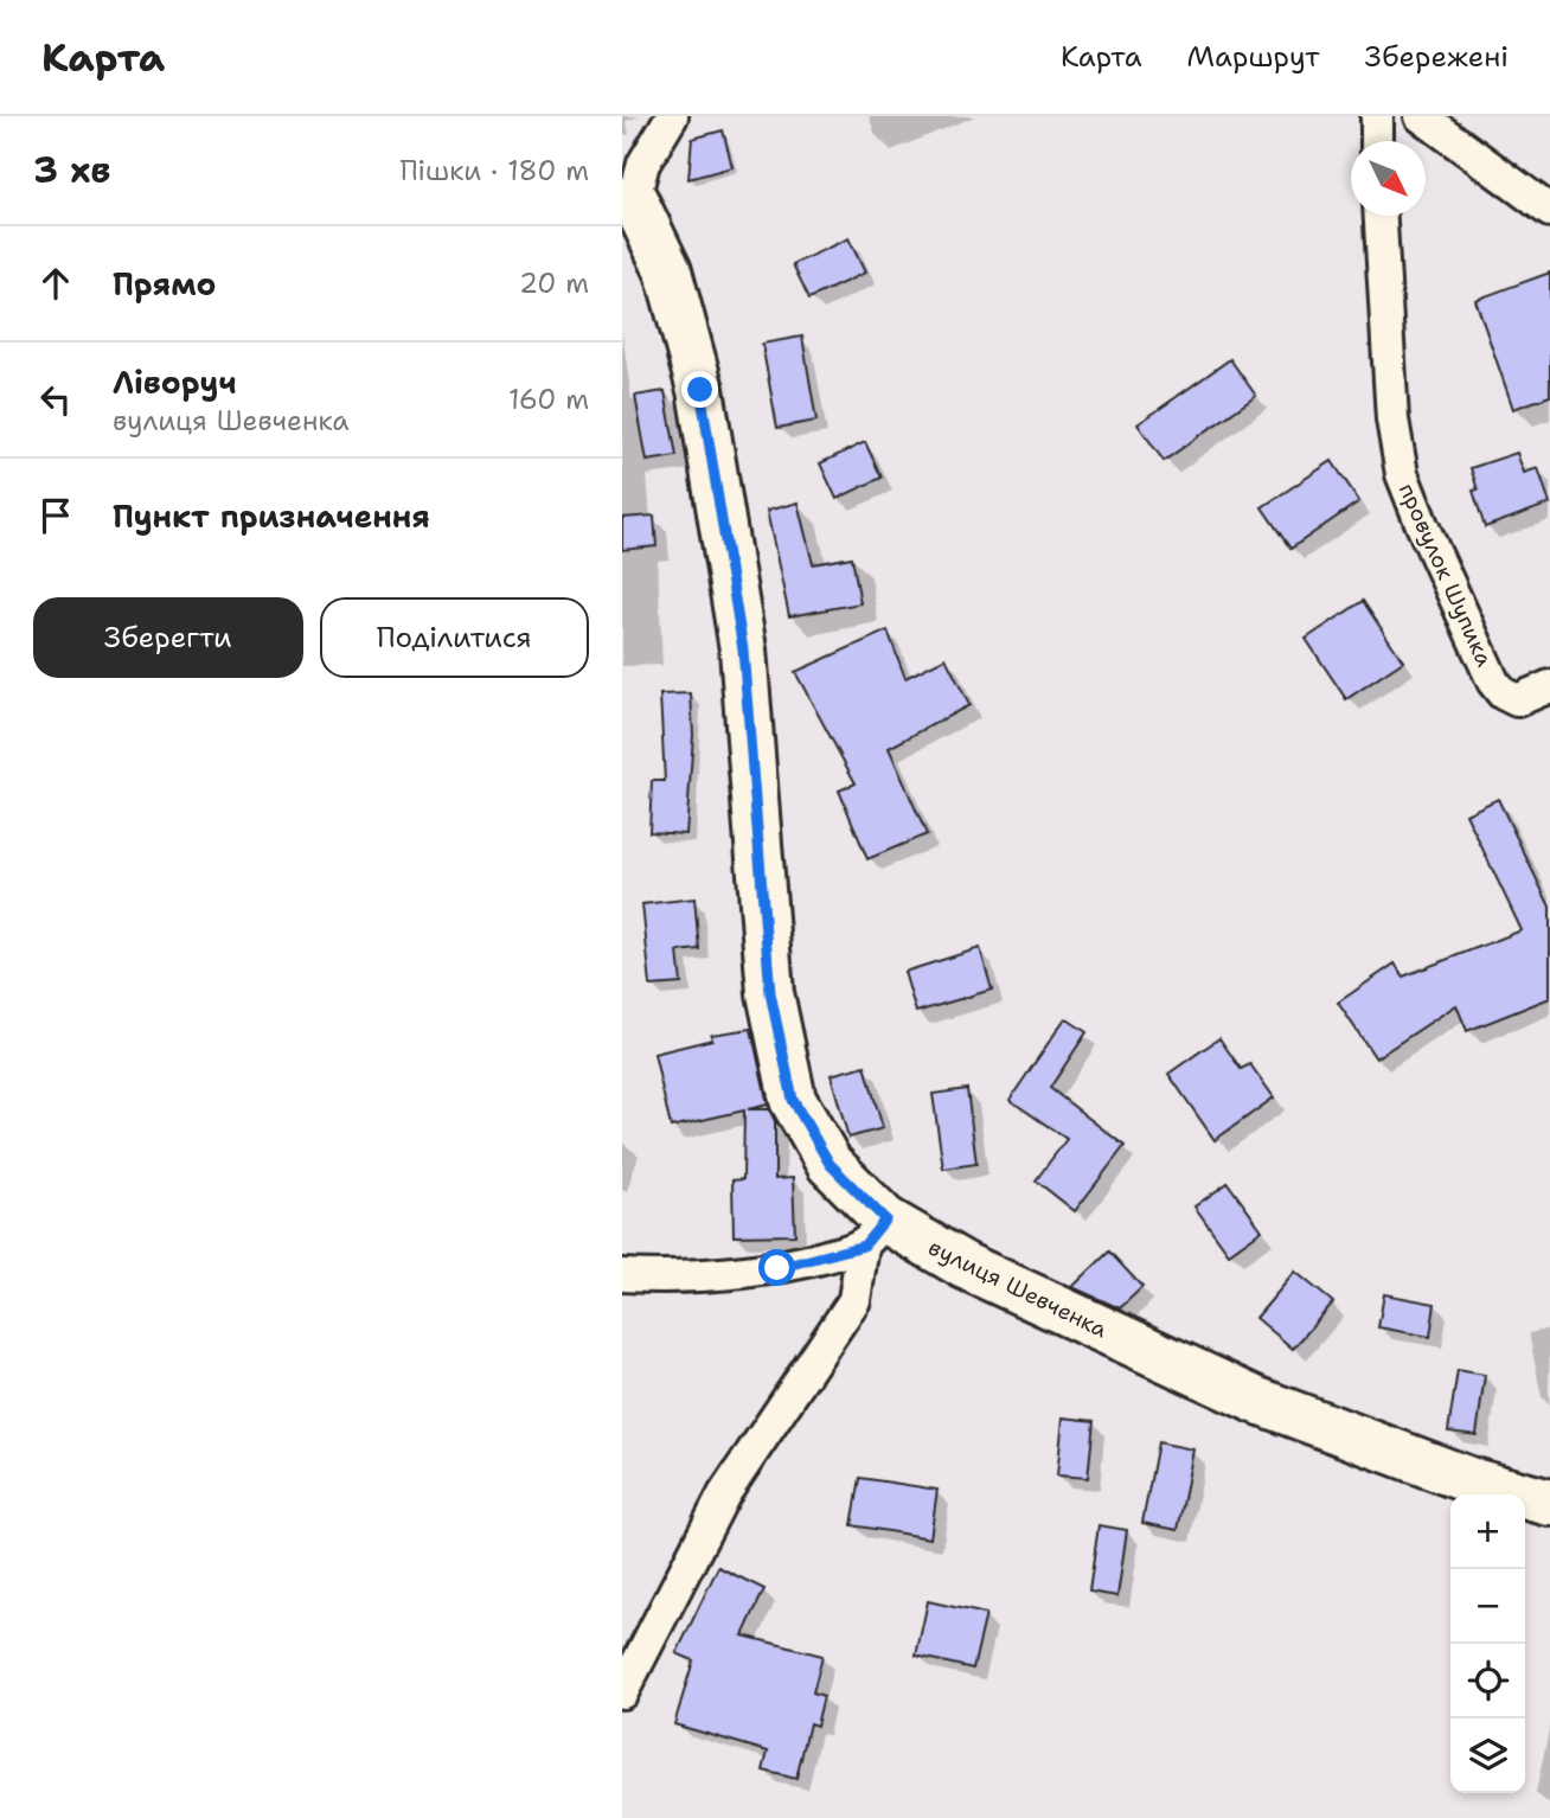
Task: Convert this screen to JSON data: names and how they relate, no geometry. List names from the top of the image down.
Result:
{
  "streets": {
    "street": ["провулок Шупика", "вулиця Шевченка"]
  },
  "north": "bottom right",
  "page": {
    "header": "Карта",
    "nav": ["Карта", "Маршрут", "Збережені"],
    "heading": ["3 хв", "Пішки · 180 m"],
    "list": [
      ["Прямо", "20 m"],
      ["Ліворуч", "вулиця Шевченка", "160 m"],
      "Пункт призначення"
    ],
    "buttons": ["Зберегти", "Поділитися"],
    "map_buttons": ["+", "−"]
  }
}
